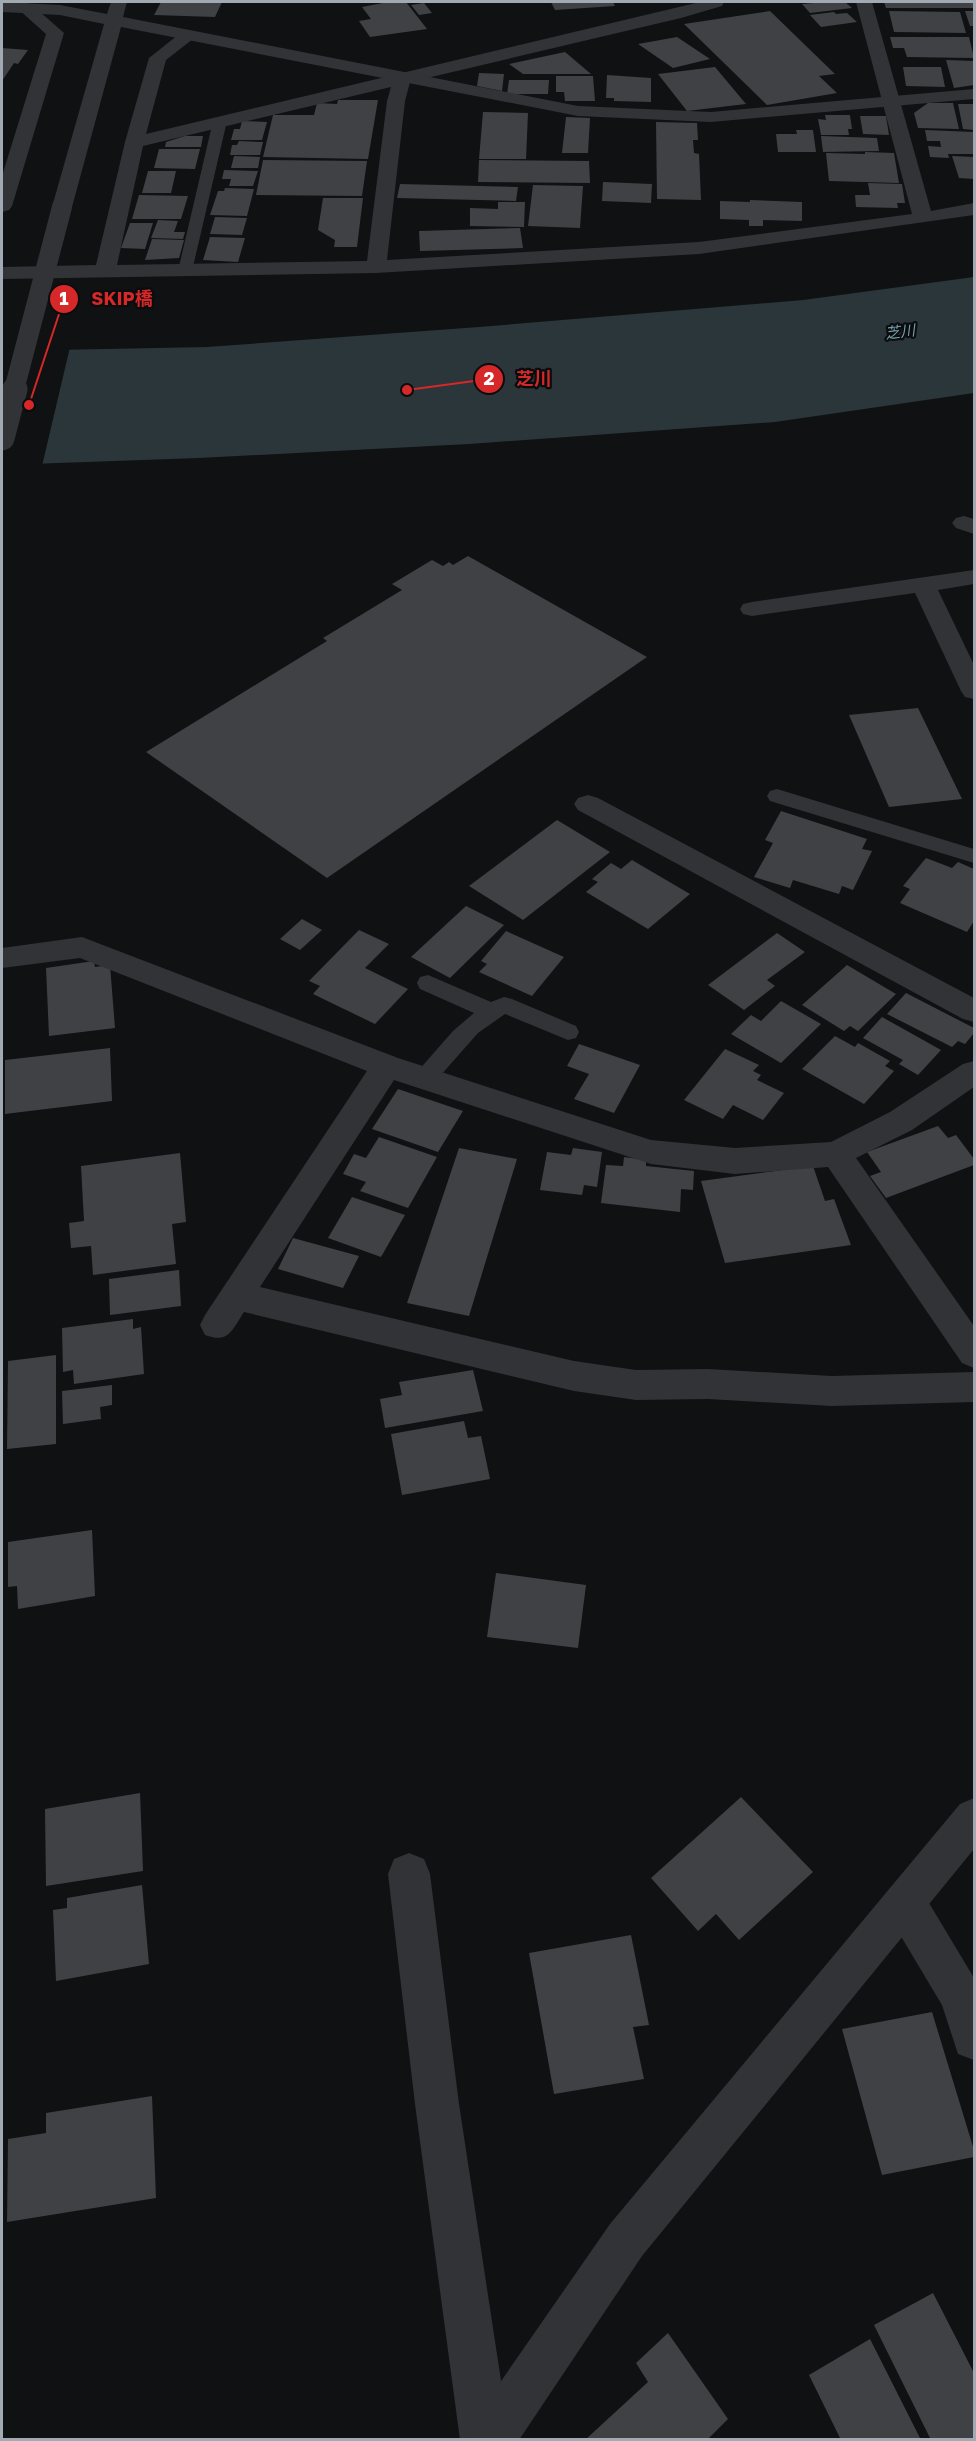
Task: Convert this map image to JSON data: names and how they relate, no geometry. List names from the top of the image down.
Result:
{
  "water": ["芝川"],
  "places": ["芝川", "SKIP橋"]
}
